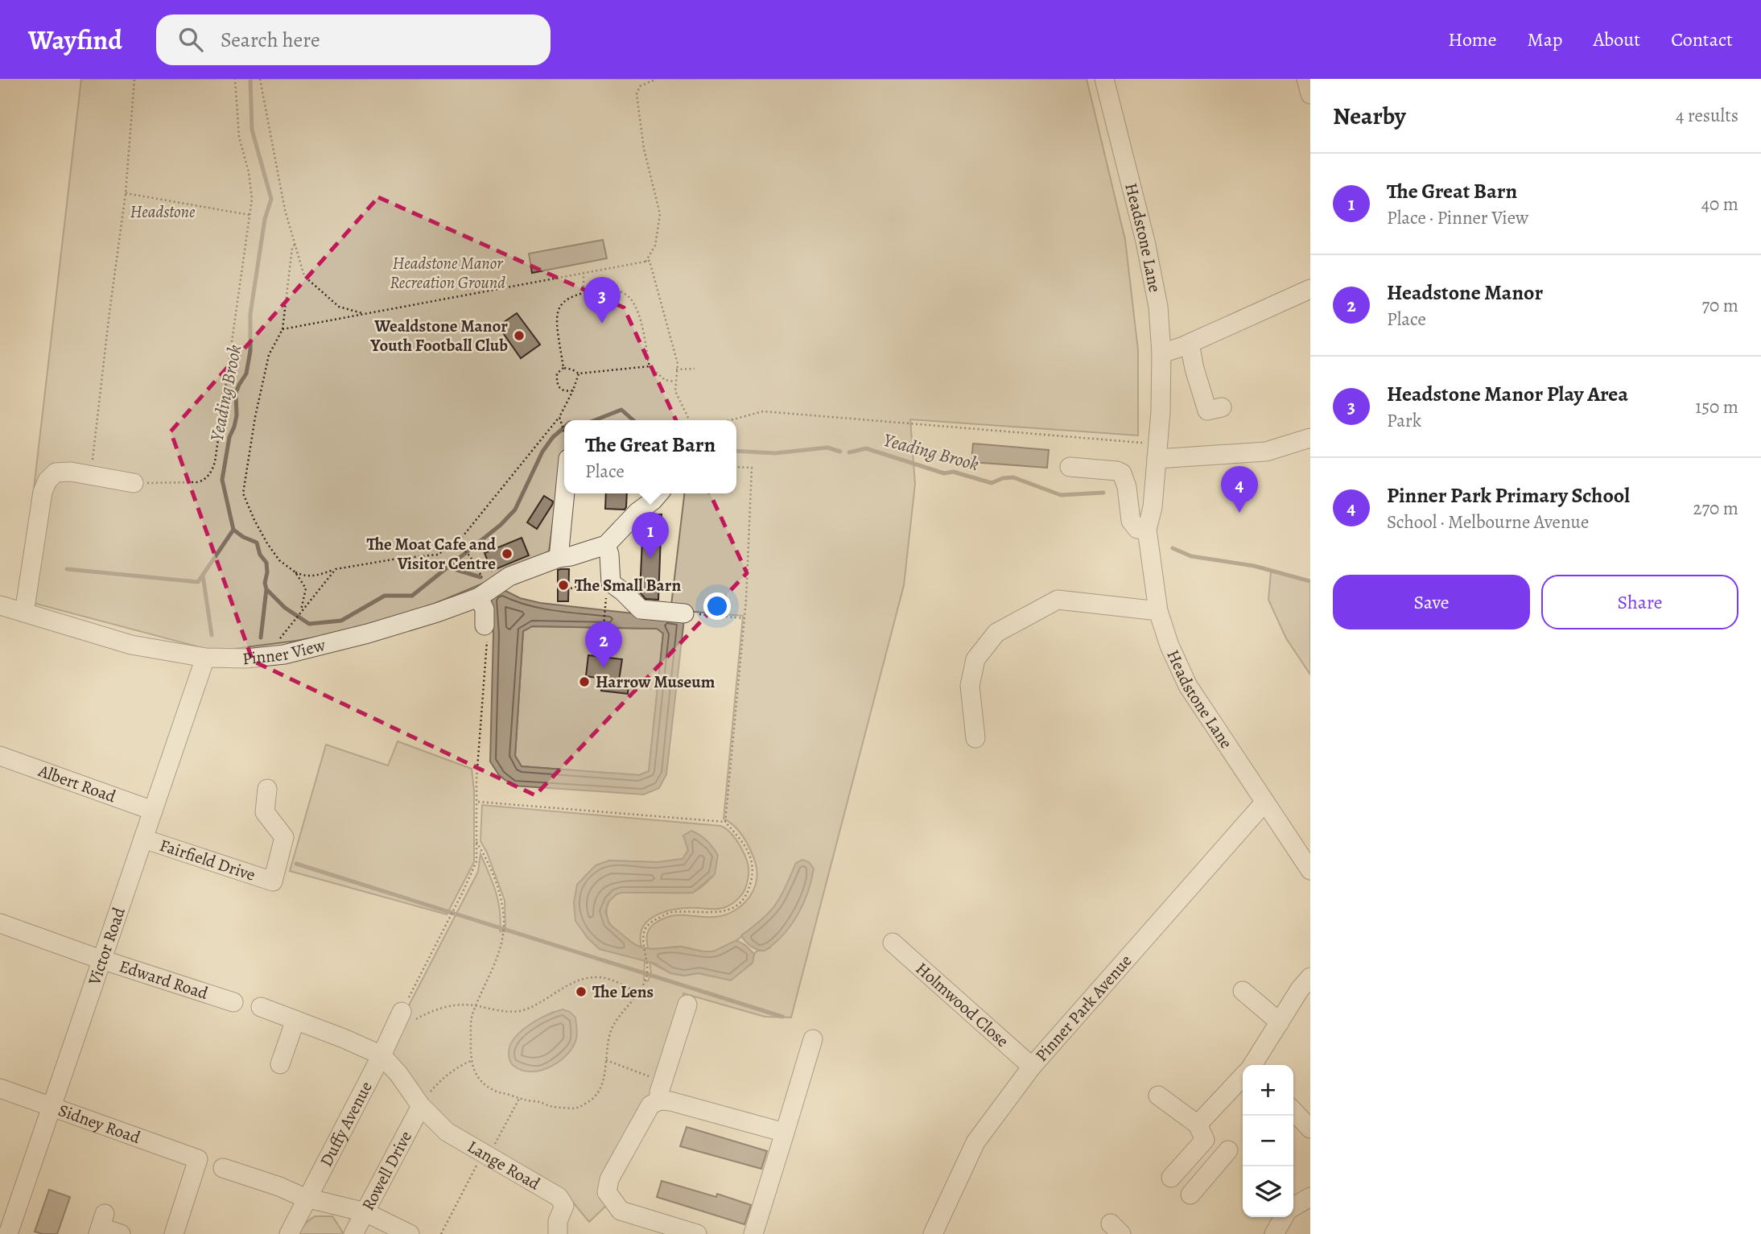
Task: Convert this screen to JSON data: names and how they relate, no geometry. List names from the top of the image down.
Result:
{
  "streets": {
    "street": [
      "Headstone Lane",
      "Pinner View",
      "Albert Road",
      "Fairfield Drive",
      "Victor Road",
      "Edward Road",
      "Holmwood Close",
      "Pinner Park Avenue",
      "Sidney Road",
      "Duffy Avenue",
      "Lange Road",
      "Rowell Drive"
    ]
  },
  "crossings": [
    ["Headstone Lane", "Pinner Park Avenue"],
    ["Pinner View", "Victor Road"],
    ["Albert Road", "Victor Road"],
    ["Fairfield Drive", "Victor Road"],
    ["Victor Road", "Edward Road"],
    ["Victor Road", "Sidney Road"],
    ["Holmwood Close", "Pinner Park Avenue"],
    ["Duffy Avenue", "Lange Road"],
    ["Lange Road", "Rowell Drive"]
  ],
  "water": ["Yeading Brook"],
  "parks": ["Headstone", "Headstone Manor Recreation Ground"],
  "places": [
    "Wealdstone Manor Youth Football Club",
    "The Moat Cafe and Visitor Centre",
    "The Small Barn",
    "Harrow Museum",
    "The Lens"
  ],
  "page": {
    "header": "Wayfind",
    "search": "Search here",
    "nav": [
      "Home",
      "Map",
      "About",
      "Contact"
    ],
    "heading": ["Nearby", "4 results"],
    "list": [
      {
        "mark": "1",
        "name": "The Great Barn",
        "note": "Place · Pinner View",
        "value": "40 m"
      },
      {
        "mark": "2",
        "name": "Headstone Manor",
        "note": "Place",
        "value": "70 m"
      },
      {
        "mark": "3",
        "name": "Headstone Manor Play Area",
        "note": "Park",
        "value": "150 m"
      },
      {
        "mark": "4",
        "name": "Pinner Park Primary School",
        "note": "School · Melbourne Avenue",
        "value": "270 m"
      }
    ],
    "pins": [
      "3",
      "4",
      "1",
      "2"
    ],
    "popup": ["The Great Barn", "Place"],
    "buttons": ["Save", "Share"],
    "map_buttons": ["+", "−"]
  }
}
